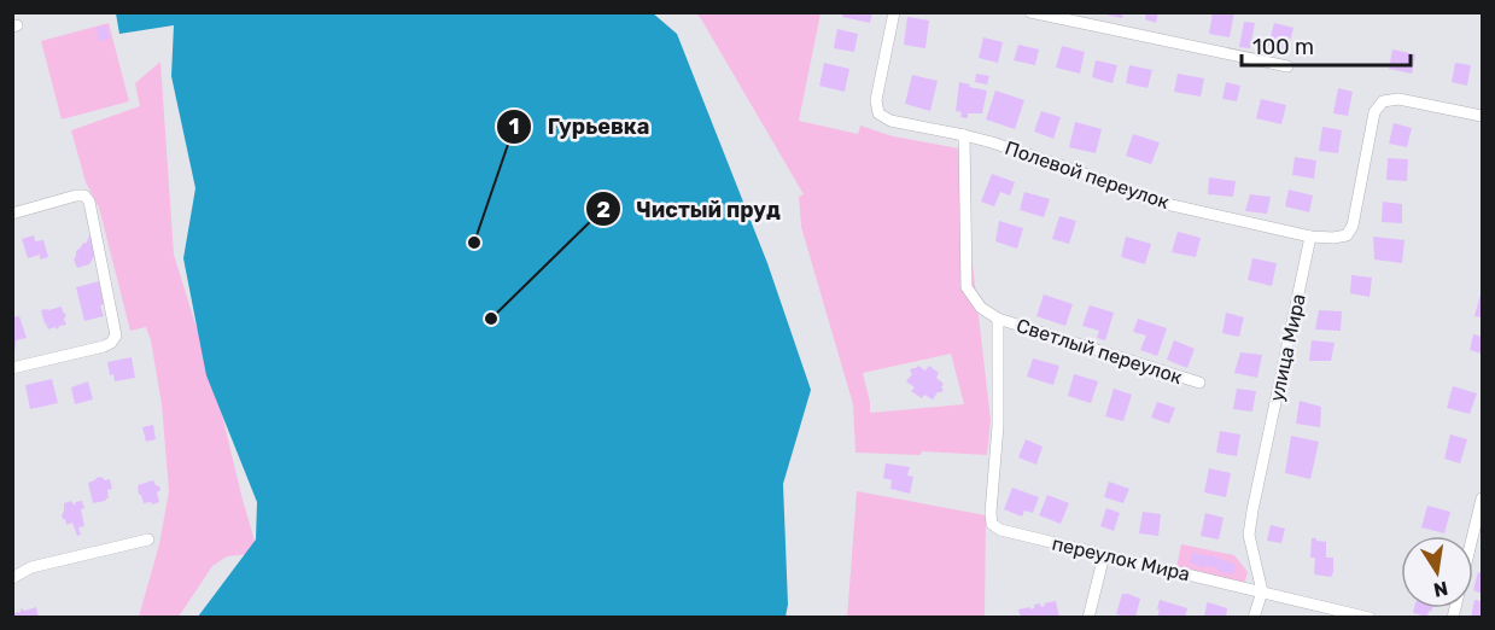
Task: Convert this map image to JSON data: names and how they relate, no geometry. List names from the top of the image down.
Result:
{
  "streets": {
    "street": [
      "Полевой переулок",
      "улица Мира",
      "Светлый переулок",
      "переулок Мира"
    ]
  },
  "crossings": [
    ["Полевой переулок", "улица Мира"],
    ["улица Мира", "переулок Мира"],
    ["Светлый переулок", "переулок Мира"]
  ],
  "places": ["Гурьевка", "Чистый пруд"],
  "scale_bar": "100 m",
  "north": "bottom"
}
